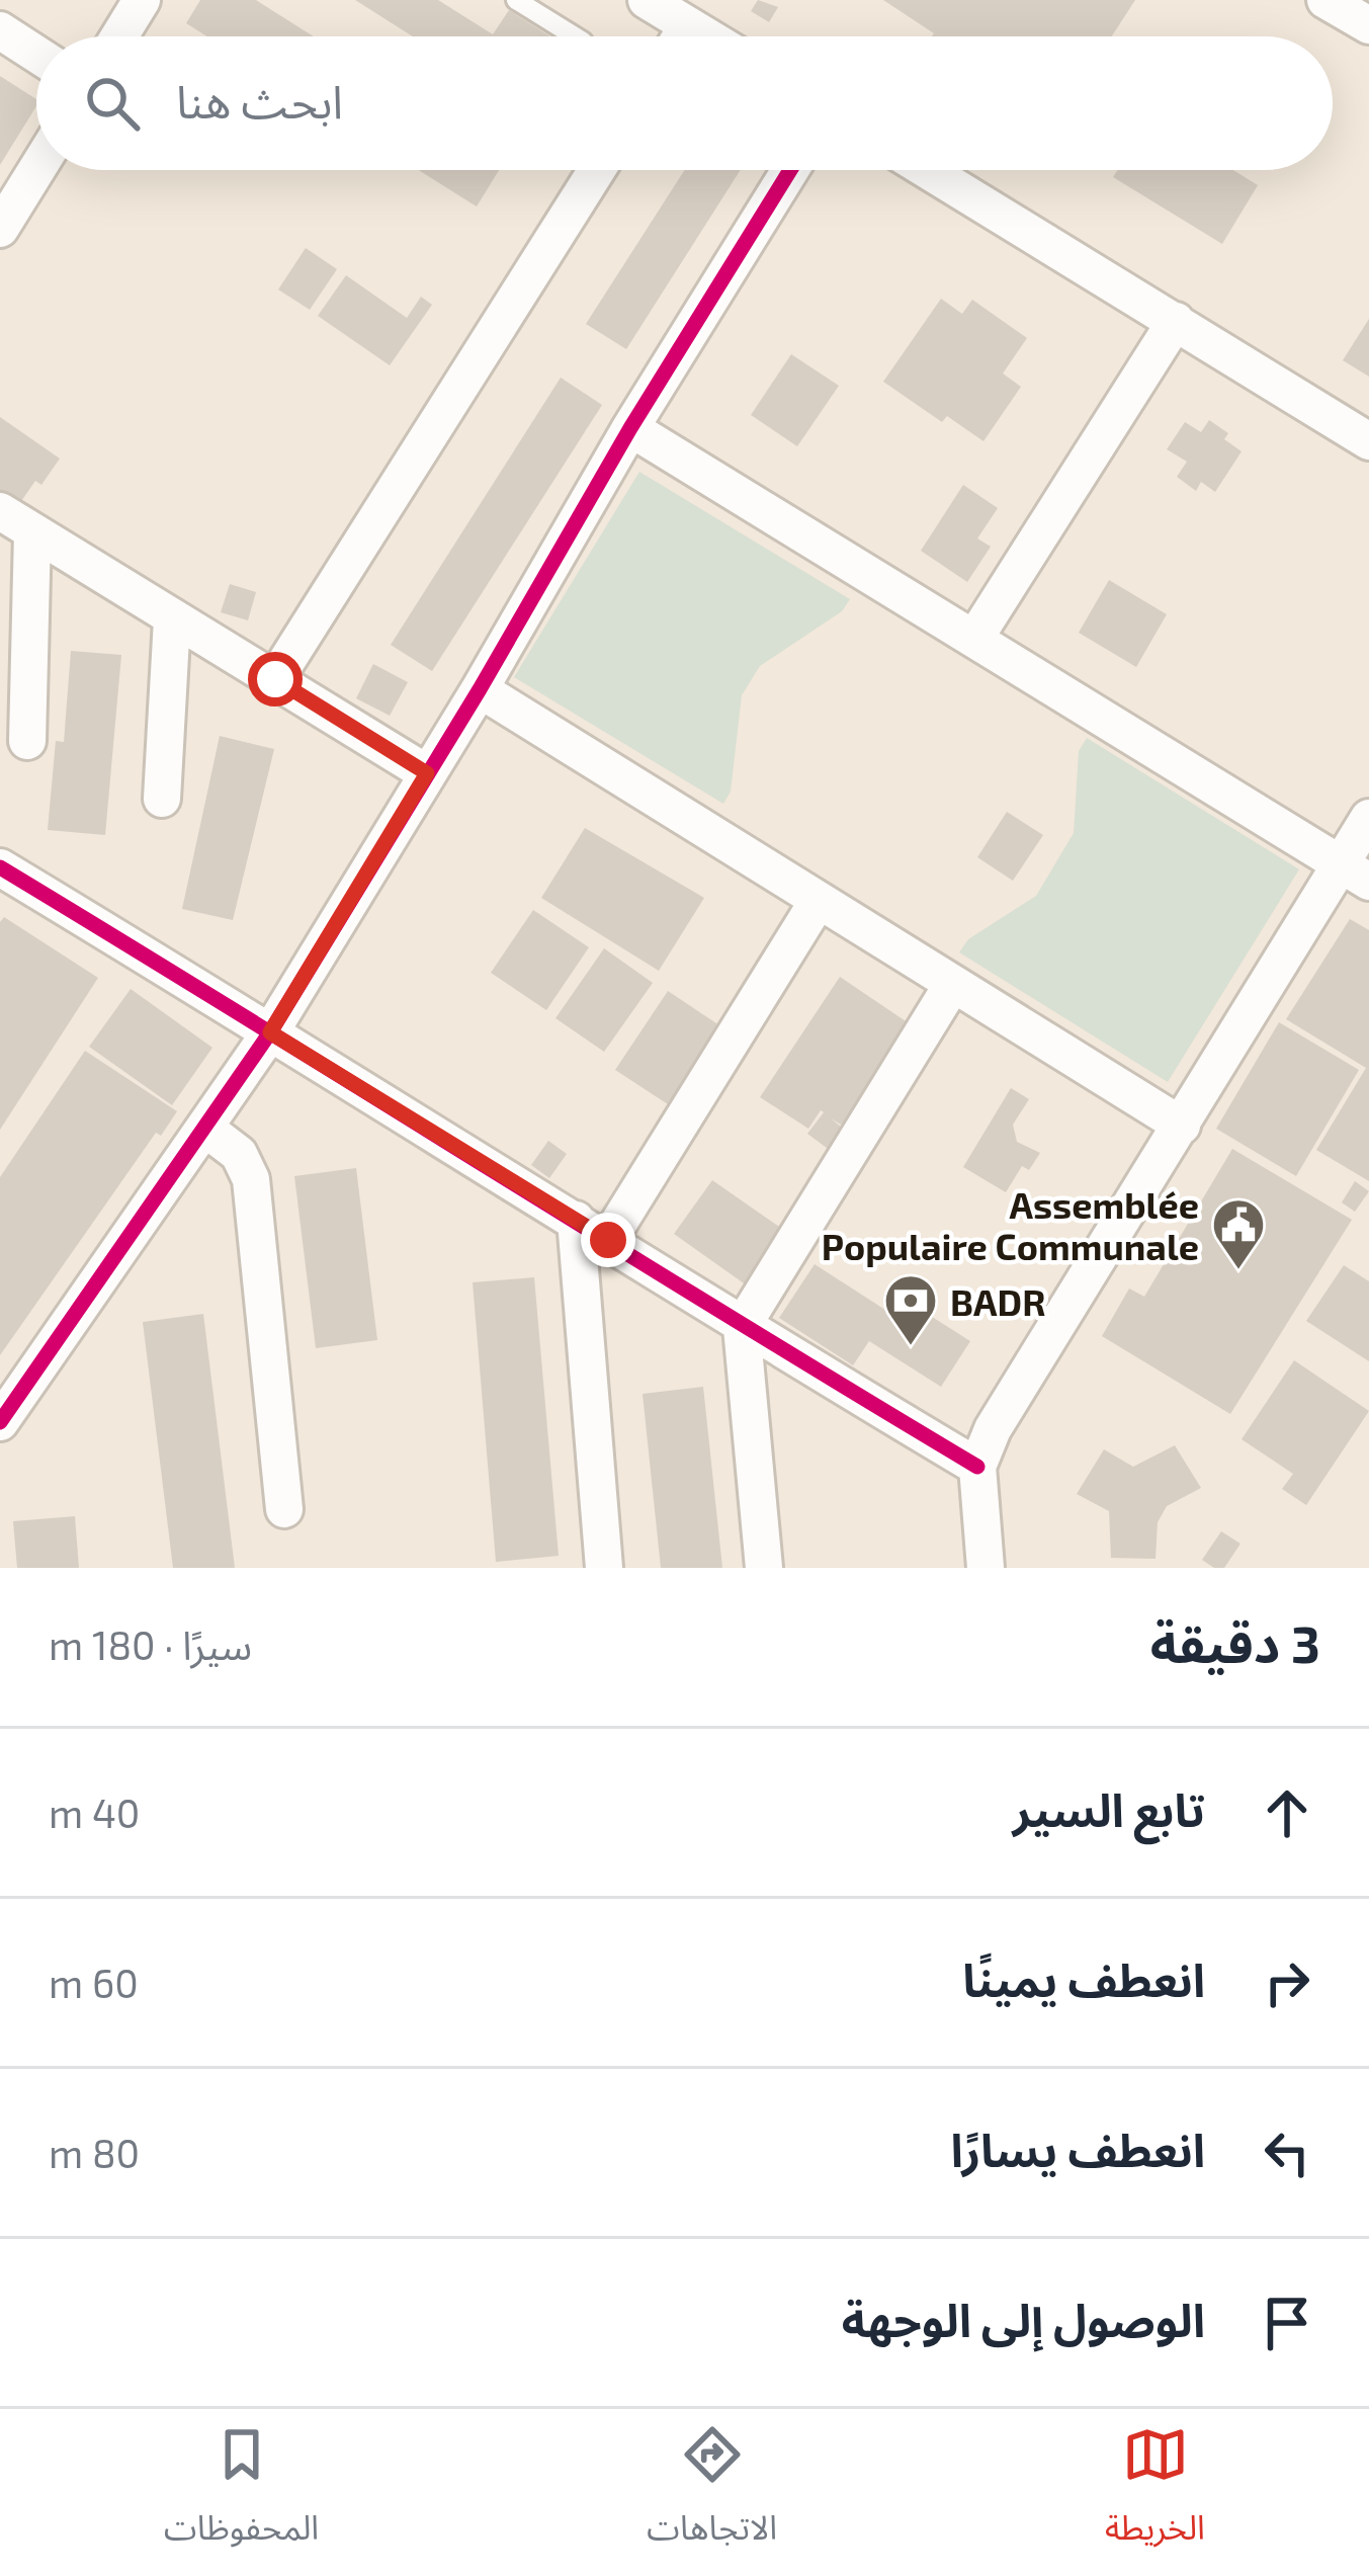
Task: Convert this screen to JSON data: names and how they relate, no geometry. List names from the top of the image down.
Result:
{
  "places": {
    "public building": ["Assemblée Populaire Communale"],
    "bank": ["BADR"]
  },
  "page": {
    "search": "ابحث هنا",
    "heading": ["3 دقيقة", "سيرًا · 180 m"],
    "list": [
      ["تابع السير", "40 m"],
      ["انعطف يمينًا", "60 m"],
      ["انعطف يسارًا", "80 m"],
      "الوصول إلى الوجهة"
    ],
    "nav": ["الخريطة", "الاتجاهات", "المحفوظات"]
  }
}
